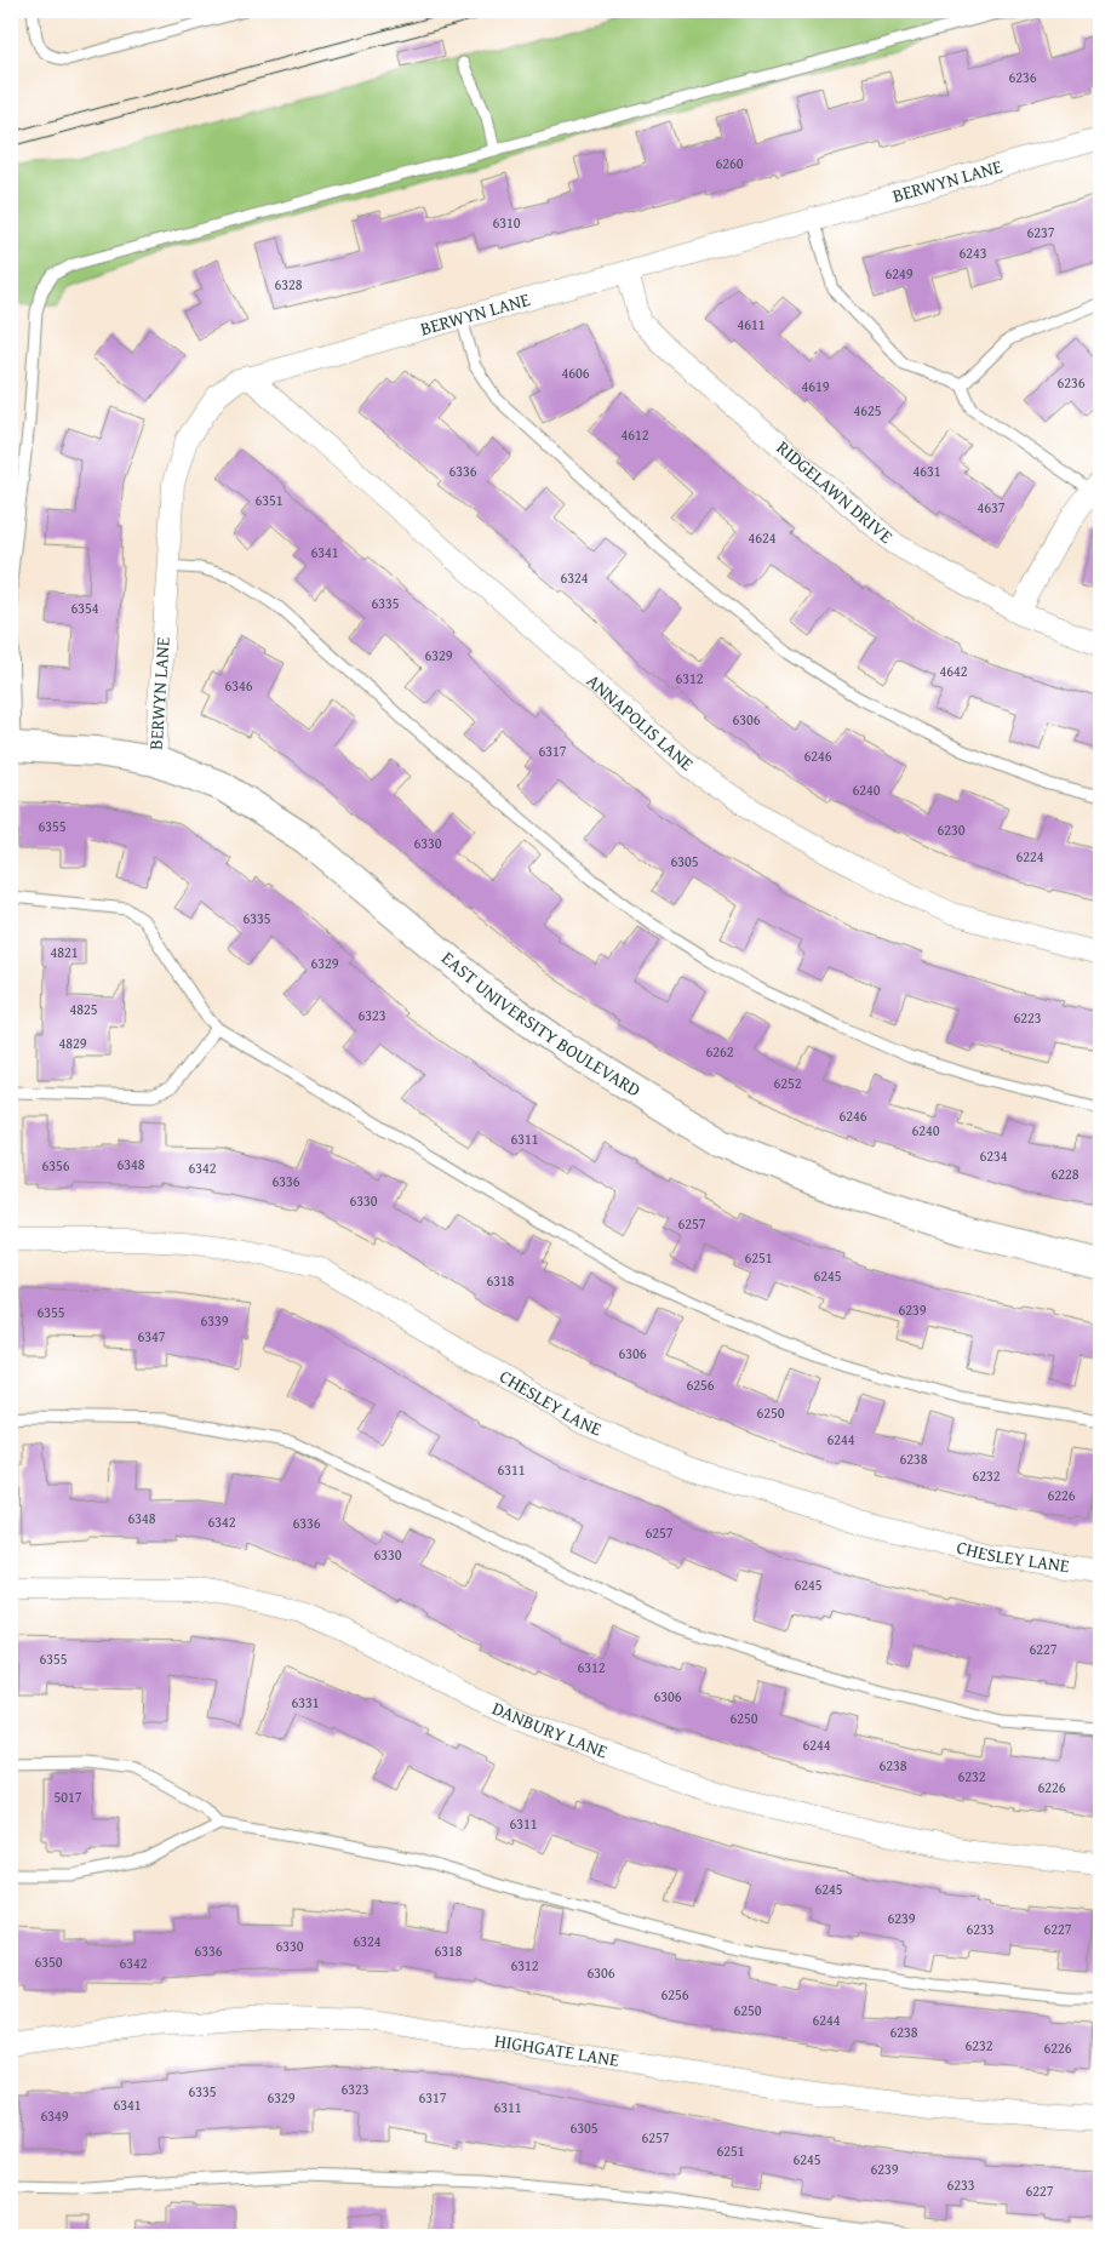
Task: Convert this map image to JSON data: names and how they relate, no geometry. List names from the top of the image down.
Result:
{
  "streets": {
    "street": [
      "BERWYN LANE",
      "RIDGELAWN DRIVE",
      "ANNAPOLIS LANE",
      "EAST UNIVERSITY BOULEVARD",
      "CHESLEY LANE",
      "DANBURY LANE",
      "HIGHGATE LANE"
    ]
  },
  "crossings": [
    ["BERWYN LANE", "RIDGELAWN DRIVE"],
    ["BERWYN LANE", "ANNAPOLIS LANE"],
    ["BERWYN LANE", "EAST UNIVERSITY BOULEVARD"]
  ],
  "house_numbers": [
    "6236",
    "6260",
    "6310",
    "6237",
    "6243",
    "6249",
    "6328",
    "4611",
    "4606",
    "6236",
    "4619",
    "4625",
    "4612",
    "6336",
    "4631",
    "6351",
    "4637",
    "4624",
    "6341",
    "6324",
    "6335",
    "6354",
    "6329",
    "4642",
    "6312",
    "6346",
    "6306",
    "6317",
    "6246",
    "6240",
    "6355",
    "6230",
    "6330",
    "6224",
    "6305",
    "6335",
    "4821",
    "6329",
    "4825",
    "6323",
    "6223",
    "4829",
    "6262",
    "6252",
    "6246",
    "6240",
    "6311",
    "6234",
    "6348",
    "6356",
    "6342",
    "6228",
    "6336",
    "6330",
    "6257",
    "6251",
    "6245",
    "6318",
    "6239",
    "6355",
    "6339",
    "6347",
    "6306",
    "6256",
    "6250",
    "6244",
    "6238",
    "6311",
    "6232",
    "6226",
    "6348",
    "6342",
    "6336",
    "6257",
    "6330",
    "6245",
    "6227",
    "6355",
    "6312",
    "6306",
    "6331",
    "6250",
    "6244",
    "6238",
    "6232",
    "6226",
    "5017",
    "6311",
    "6245",
    "6239",
    "6233",
    "6227",
    "6324",
    "6330",
    "6336",
    "6318",
    "6350",
    "6342",
    "6312",
    "6306",
    "6256",
    "6250",
    "6244",
    "6238",
    "6232",
    "6226",
    "6323",
    "6335",
    "6329",
    "6317",
    "6341",
    "6311",
    "6349",
    "6305",
    "6257",
    "6251",
    "6245",
    "6239",
    "6233",
    "6227"
  ]
}
